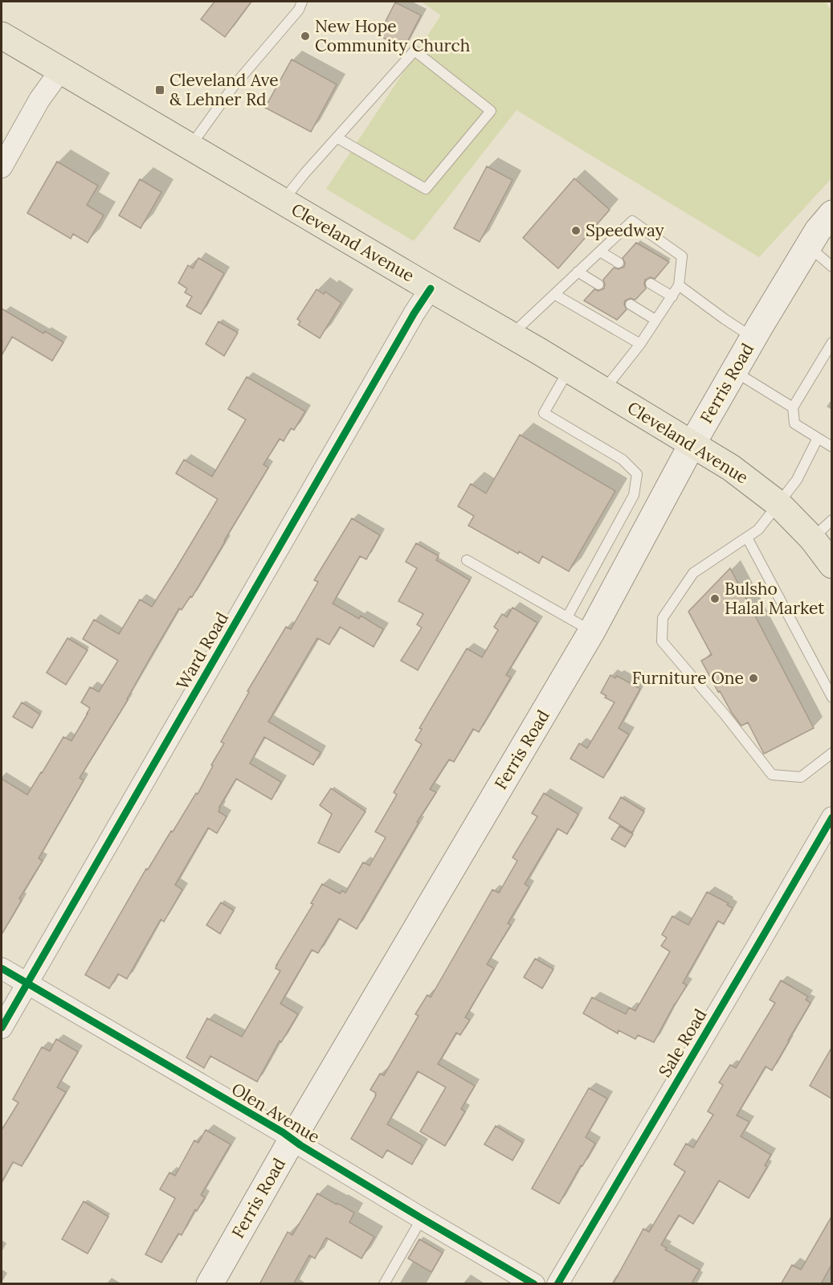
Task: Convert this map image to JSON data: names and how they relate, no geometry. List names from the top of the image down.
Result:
{
  "streets": {
    "main road": ["Cleveland Avenue", "Ferris Road"],
    "street": ["Ward Road", "Sale Road", "Olen Avenue"]
  },
  "crossings": [
    ["Cleveland Avenue", "Ferris Road"],
    ["Cleveland Avenue", "Ward Road"],
    ["Ferris Road", "Olen Avenue"],
    ["Ward Road", "Olen Avenue"]
  ],
  "places": {
    "other": [
      "New Hope Community Church",
      "Speedway",
      "Bulsho Halal Market",
      "Furniture One"
    ],
    "transit": ["Cleveland Ave & Lehner Rd"]
  }
}
